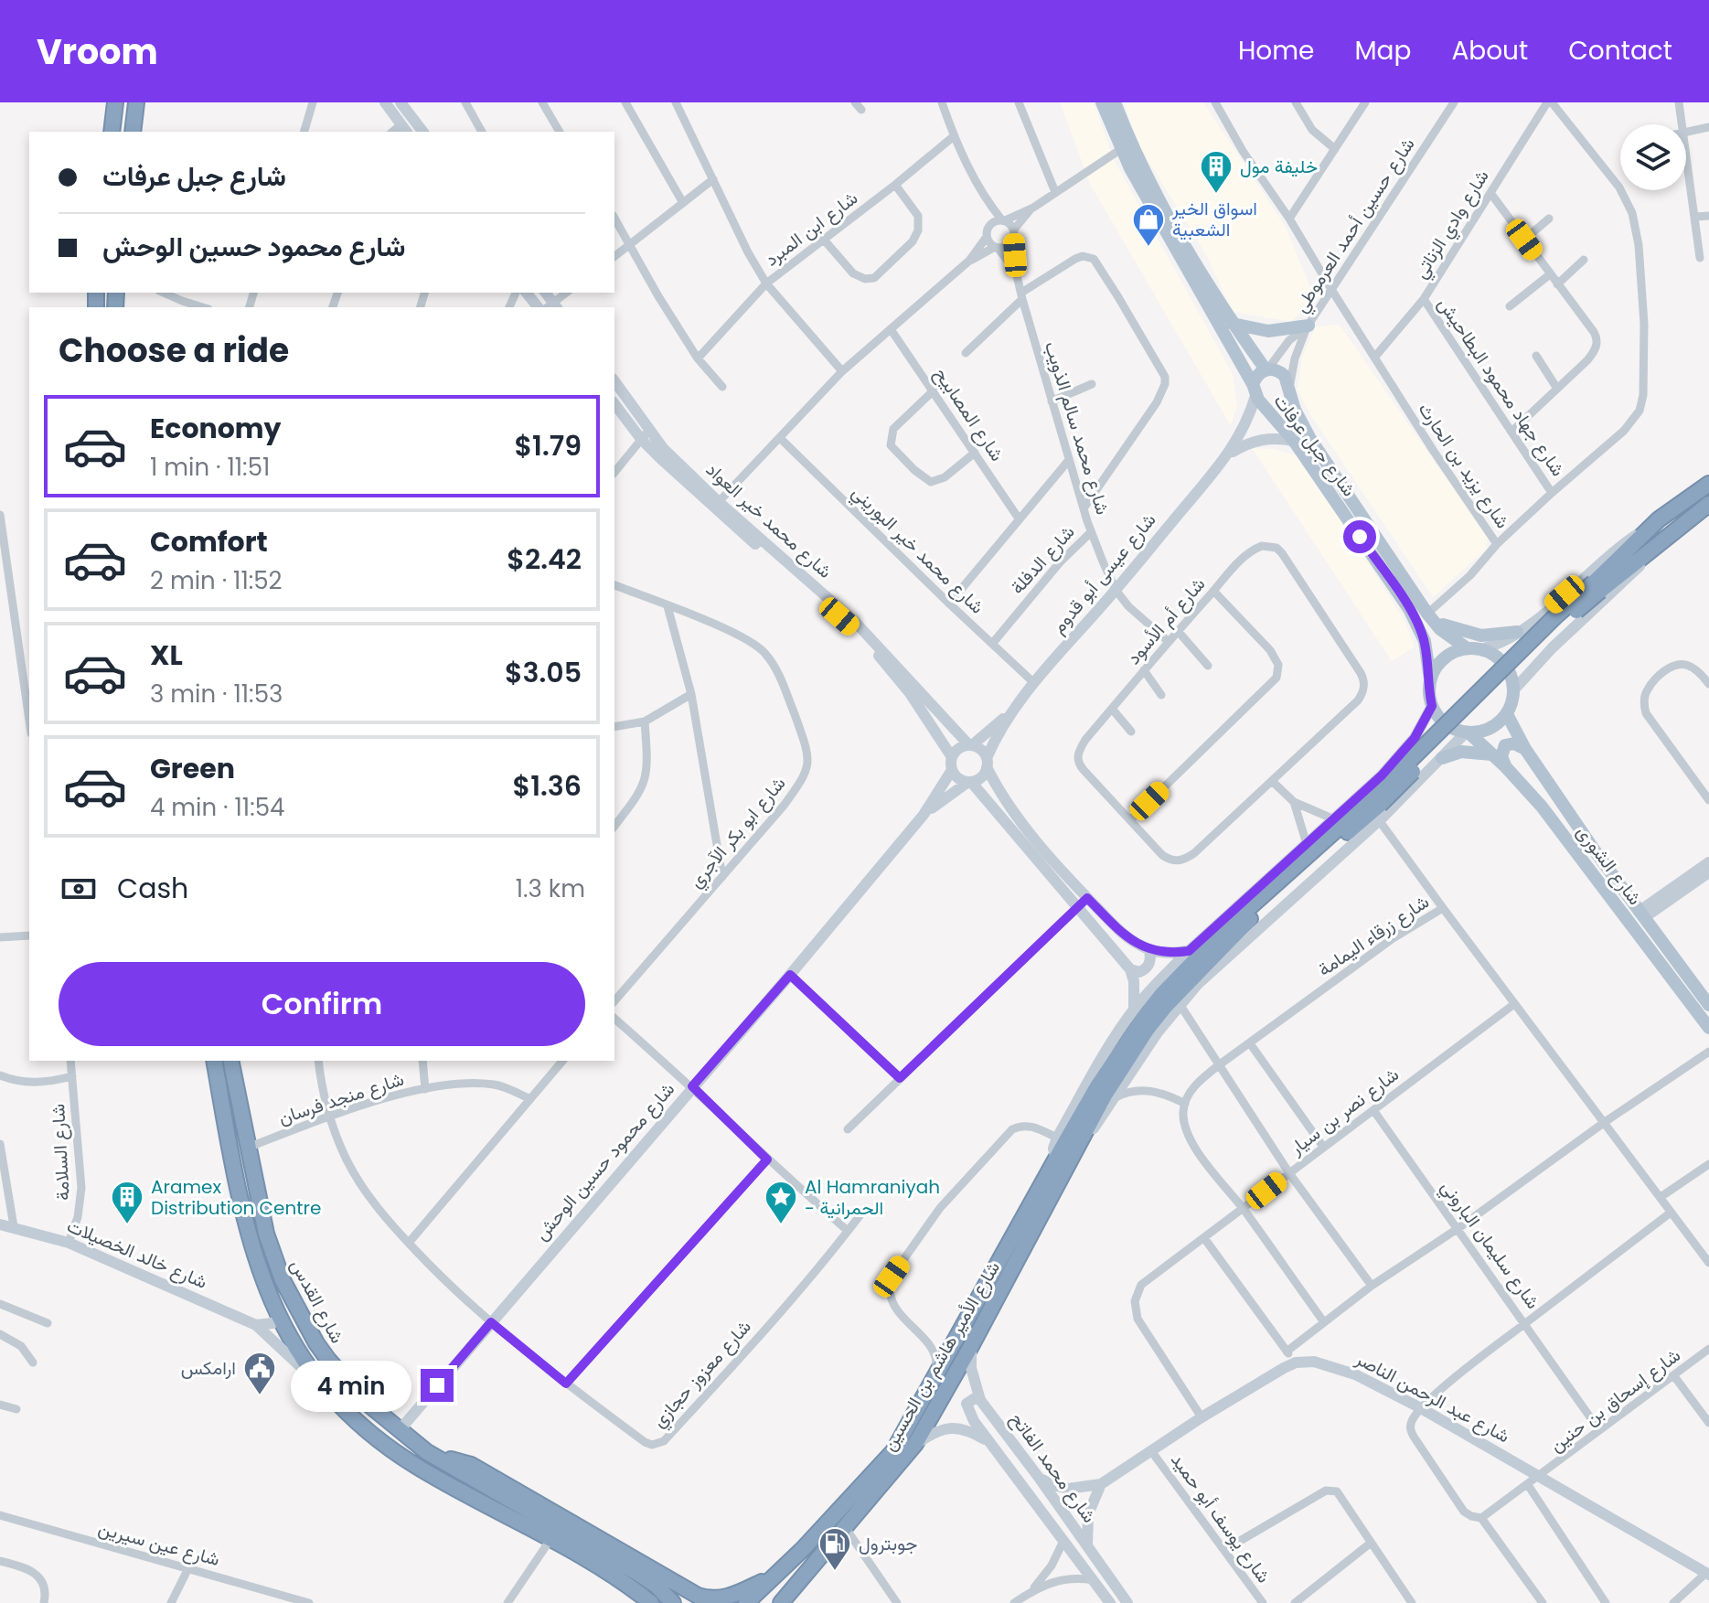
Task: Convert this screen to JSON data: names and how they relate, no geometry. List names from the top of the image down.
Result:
{
  "streets": {
    "highway": ["شارع القدس", "شارع الأمير هاشم بن الحسين"],
    "main road": ["شارع جبل عرفات", "شارع الشورى"],
    "street": [
      "شارع وادي الزناتي",
      "شارع حسين أحمد العرموطي",
      "شارع ابن المبرد",
      "شارع جهاد محمود البطاحيش",
      "شارع المصابيح",
      "شارع محمد سالم الذويب",
      "شارع يزيد بن الحارث",
      "شارع محمد خير العواد",
      "شارع محمد خير البوريني",
      "شارع الدفلة",
      "شارع عيسى أبو قدوم",
      "شارع أم الأسود",
      "شارع ابو بكر الآجري",
      "شارع زرقاء اليمامة",
      "شارع منجد فرسان",
      "شارع نصر بن سيار",
      "شارع السلامة",
      "شارع محمود حسين الوحش",
      "شارع سليمان الباروني",
      "شارع خالد الخصيلات",
      "شارع معزوز حجازي",
      "شارع عبد الرحمن الناصر",
      "شارع إسحاق بن حنين",
      "شارع محمد الفاتح",
      "شارع يوسف أبو حميد",
      "شارع عين سيرين"
    ]
  },
  "crossings": [
    ["شارع وادي الزناتي", "شارع جهاد محمود البطاحيش"],
    ["شارع وادي الزناتي", "شارع يزيد بن الحارث"],
    ["شارع حسين أحمد العرموطي", "شارع جبل عرفات"],
    ["شارع حسين أحمد العرموطي", "شارع يزيد بن الحارث"],
    ["شارع جهاد محمود البطاحيش", "شارع يزيد بن الحارث"],
    ["شارع محمد سالم الذويب", "شارع الدفلة"],
    ["شارع محمد سالم الذويب", "شارع عيسى أبو قدوم"],
    ["شارع محمد سالم الذويب", "شارع أم الأسود"],
    ["شارع جبل عرفات", "شارع عيسى أبو قدوم"],
    ["شارع جبل عرفات", "شارع الشورى"],
    ["شارع جبل عرفات", "شارع الأمير هاشم بن الحسين"],
    ["شارع محمد خير العواد", "شارع عيسى أبو قدوم"],
    ["شارع محمد خير العواد", "شارع محمود حسين الوحش"],
    ["شارع محمد خير البوريني", "شارع الدفلة"],
    ["شارع محمد خير البوريني", "شارع عيسى أبو قدوم"],
    ["شارع عيسى أبو قدوم", "شارع محمود حسين الوحش"],
    ["شارع الشورى", "شارع الأمير هاشم بن الحسين"],
    ["شارع زرقاء اليمامة", "شارع نصر بن سيار"],
    ["شارع زرقاء اليمامة", "شارع سليمان الباروني"],
    ["شارع منجد فرسان", "شارع القدس"],
    ["شارع منجد فرسان", "شارع معزوز حجازي"],
    ["شارع نصر بن سيار", "شارع سليمان الباروني"],
    ["شارع السلامة", "شارع خالد الخصيلات"],
    ["شارع محمود حسين الوحش", "شارع القدس"],
    ["شارع محمود حسين الوحش", "شارع معزوز حجازي"],
    ["شارع خالد الخصيلات", "شارع القدس"],
    ["شارع الأمير هاشم بن الحسين", "شارع محمد الفاتح"],
    ["شارع عبد الرحمن الناصر", "شارع إسحاق بن حنين"]
  ],
  "places": {
    "building": ["خليفة مول", "Aramex Distribution Centre"],
    "shop": ["اسواق الخير الشعبية"],
    "place": ["Al Hamraniyah - الحمرانية"],
    "public building": ["ارامكس"],
    "fuel station": ["جوبترول"]
  },
  "page": {
    "header": "Vroom",
    "nav": [
      "Home",
      "Map",
      "About",
      "Contact"
    ],
    "banner": ["شارع جبل عرفات", "شارع محمود حسين الوحش"],
    "heading": "Choose a ride",
    "list": [
      {
        "name": "Economy",
        "note": "1 min · 11:51",
        "value": "$1.79"
      },
      {
        "name": "Comfort",
        "note": "2 min · 11:52",
        "value": "$2.42"
      },
      {
        "name": "XL",
        "note": "3 min · 11:53",
        "value": "$3.05"
      },
      {
        "name": "Green",
        "note": "4 min · 11:54",
        "value": "$1.36"
      }
    ],
    "pay": ["Cash", "1.3 km"],
    "buttons": "Confirm",
    "bubble": "4 min"
  }
}
